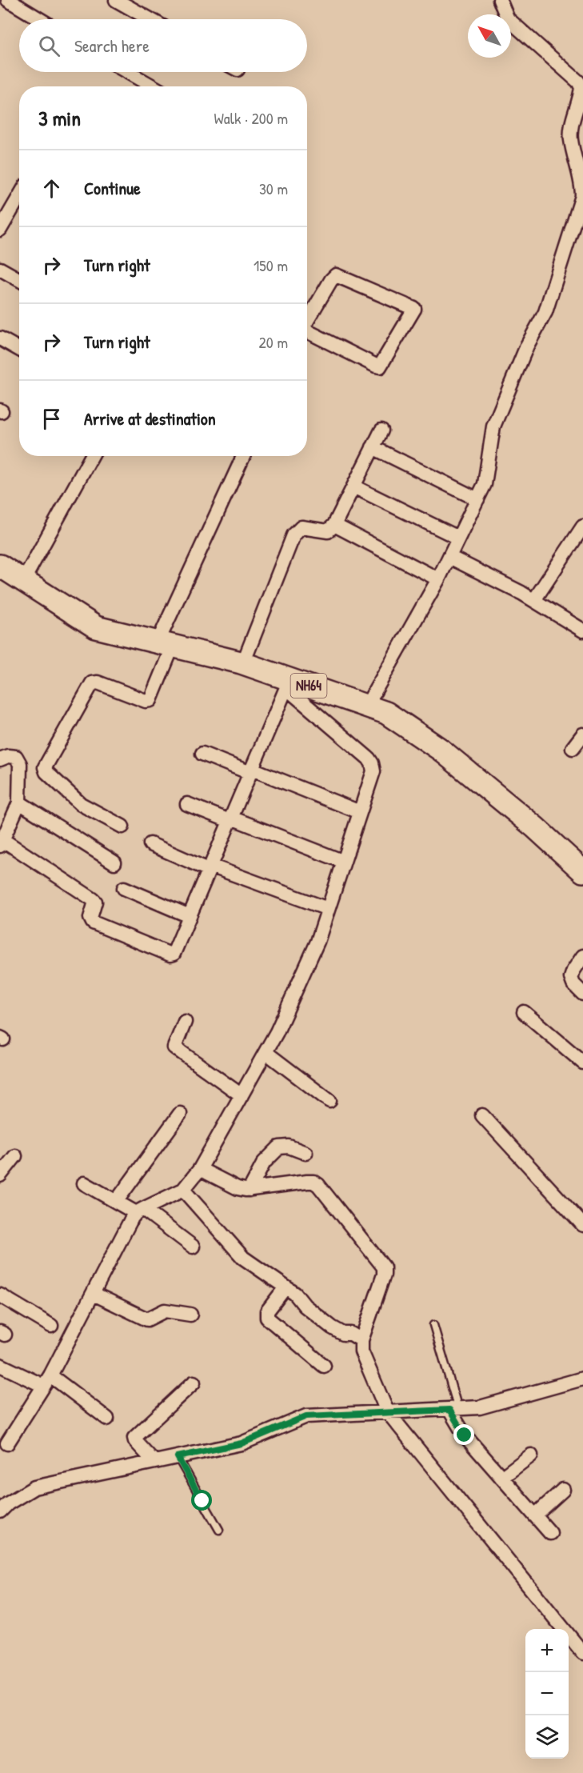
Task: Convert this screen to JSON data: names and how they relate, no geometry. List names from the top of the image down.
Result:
{
  "streets": {
    "highway": ["NH64"]
  },
  "north": "top left",
  "page": {
    "search": "Search here",
    "heading": ["3 min", "Walk · 200 m"],
    "list": [
      ["Continue", "30 m"],
      ["Turn right", "150 m"],
      ["Turn right", "20 m"],
      "Arrive at destination"
    ],
    "map_buttons": ["+", "−"]
  }
}
